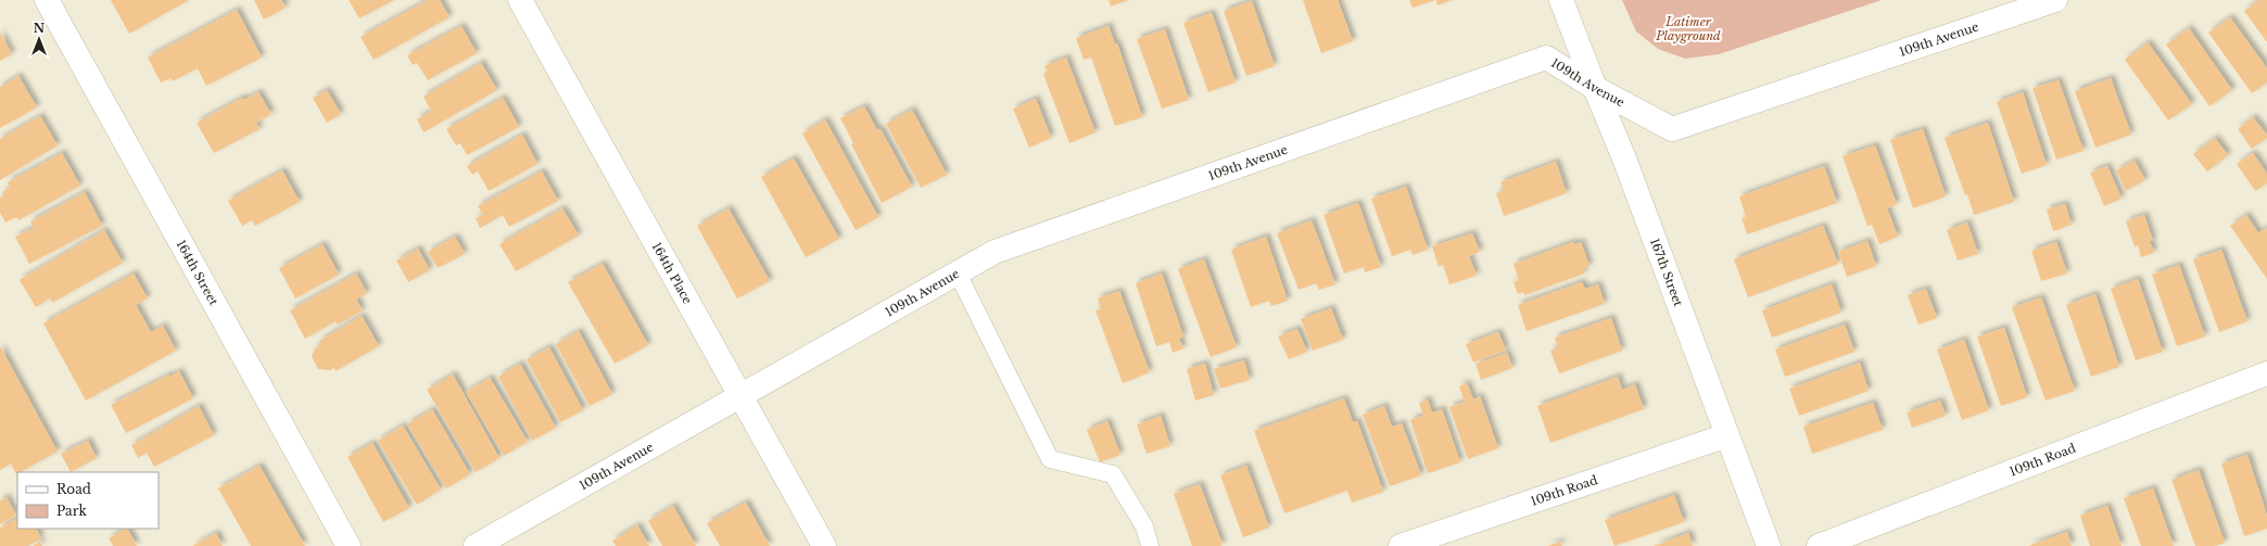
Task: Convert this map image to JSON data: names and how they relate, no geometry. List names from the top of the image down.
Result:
{
  "streets": {
    "street": [
      "109th Avenue",
      "164th Place",
      "167th Street",
      "164th Street",
      "109th Road"
    ]
  },
  "crossings": [
    ["109th Avenue", "164th Place"],
    ["109th Avenue", "167th Street"],
    ["167th Street", "109th Road"]
  ],
  "parks": ["Latimer Playground"],
  "legend": ["Road", "Park"],
  "north": "top"
}
